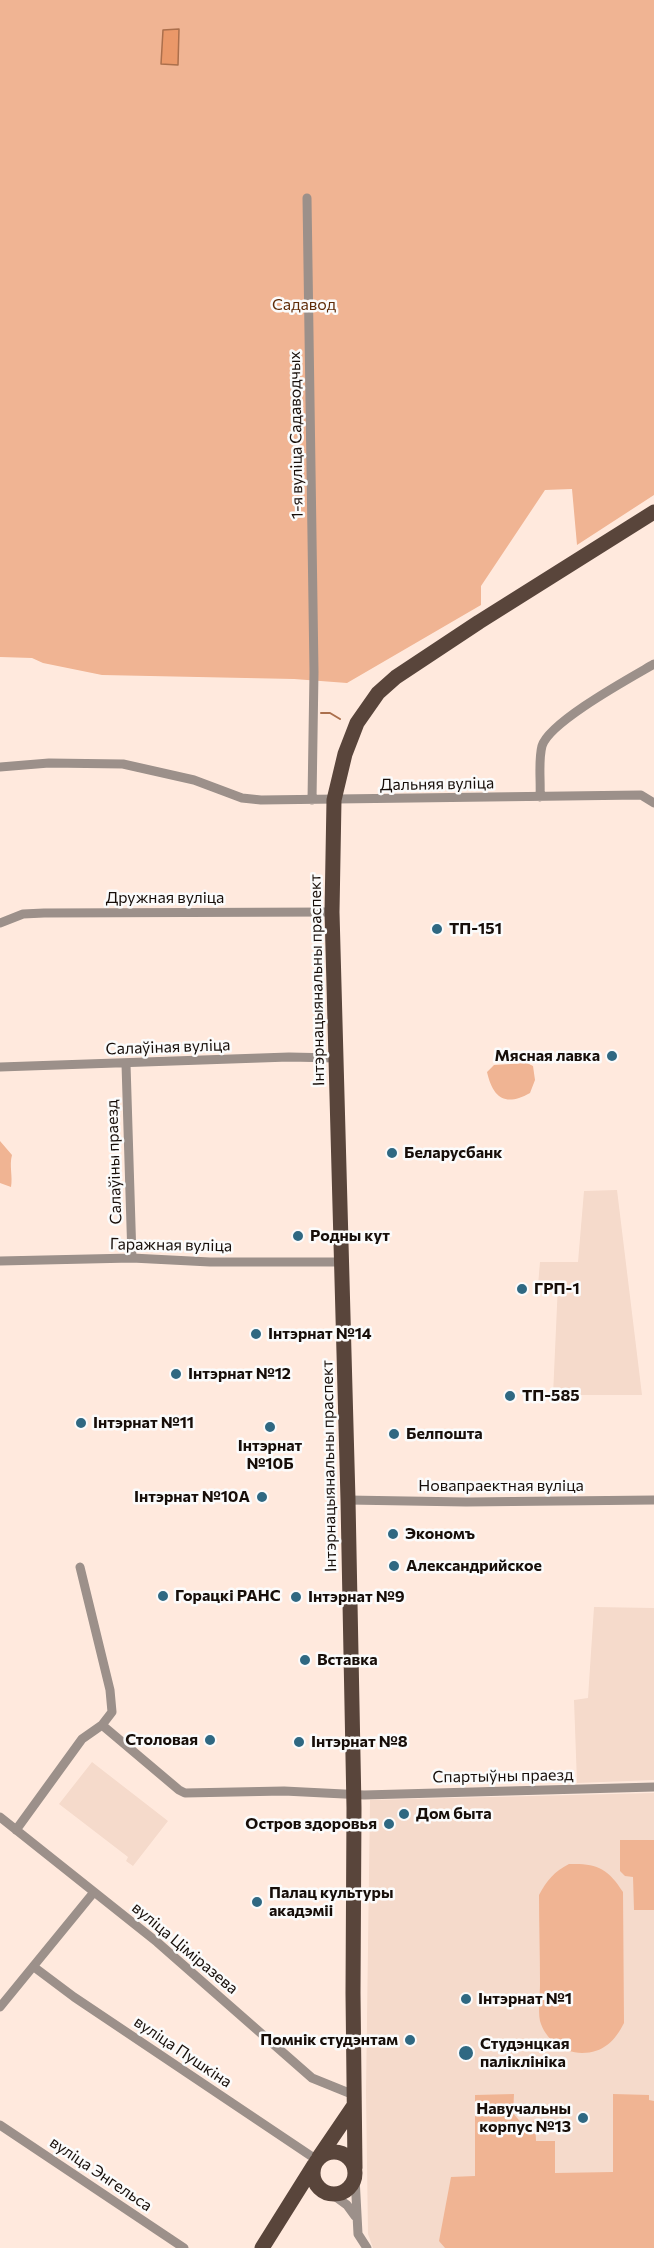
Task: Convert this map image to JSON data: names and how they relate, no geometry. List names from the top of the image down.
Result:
{
  "streets": {
    "main road": ["Інтэрнацыянальны праспект"],
    "street": [
      "1-я вуліца Садаводчых",
      "Дальняя вуліца",
      "Дружная вуліца",
      "Салаўіная вуліца",
      "Салаўіны праезд",
      "Гаражная вуліца",
      "Новапраектная вуліца",
      "Спартыўны праезд",
      "вуліца Ціміразева",
      "вуліца Пушкіна",
      "вуліца Энгельса"
    ]
  },
  "crossings": [
    ["1-я вуліца Садаводчых", "Дальняя вуліца"],
    ["Дальняя вуліца", "Інтэрнацыянальны праспект"],
    ["Дружная вуліца", "Інтэрнацыянальны праспект"],
    ["Інтэрнацыянальны праспект", "Салаўіная вуліца"],
    ["Інтэрнацыянальны праспект", "Гаражная вуліца"],
    ["Інтэрнацыянальны праспект", "Новапраектная вуліца"],
    ["Інтэрнацыянальны праспект", "Спартыўны праезд"],
    ["Інтэрнацыянальны праспект", "вуліца Ціміразева"],
    ["Інтэрнацыянальны праспект", "вуліца Пушкіна"],
    ["Салаўіная вуліца", "Салаўіны праезд"],
    ["Салаўіны праезд", "Гаражная вуліца"]
  ],
  "parks": ["Садавод"],
  "places": [
    "ТП-151",
    "Мясная лавка",
    "Беларусбанк",
    "Родны кут",
    "ГРП-1",
    "Інтэрнат №14",
    "Інтэрнат №12",
    "ТП-585",
    "Інтэрнат №11",
    "Інтэрнат №10Б",
    "Белпошта",
    "Інтэрнат №10А",
    "Экономъ",
    "Александрийское",
    "Горацкі РАНС",
    "Інтэрнат №9",
    "Вставка",
    "Столовая",
    "Інтэрнат №8",
    "Дом быта",
    "Остров здоровья",
    "Палац культуры акадэміі",
    "Інтэрнат №1",
    "Помнік студэнтам",
    "Студэнцкая паліклініка",
    "Навучальны корпус №13"
  ]
}
